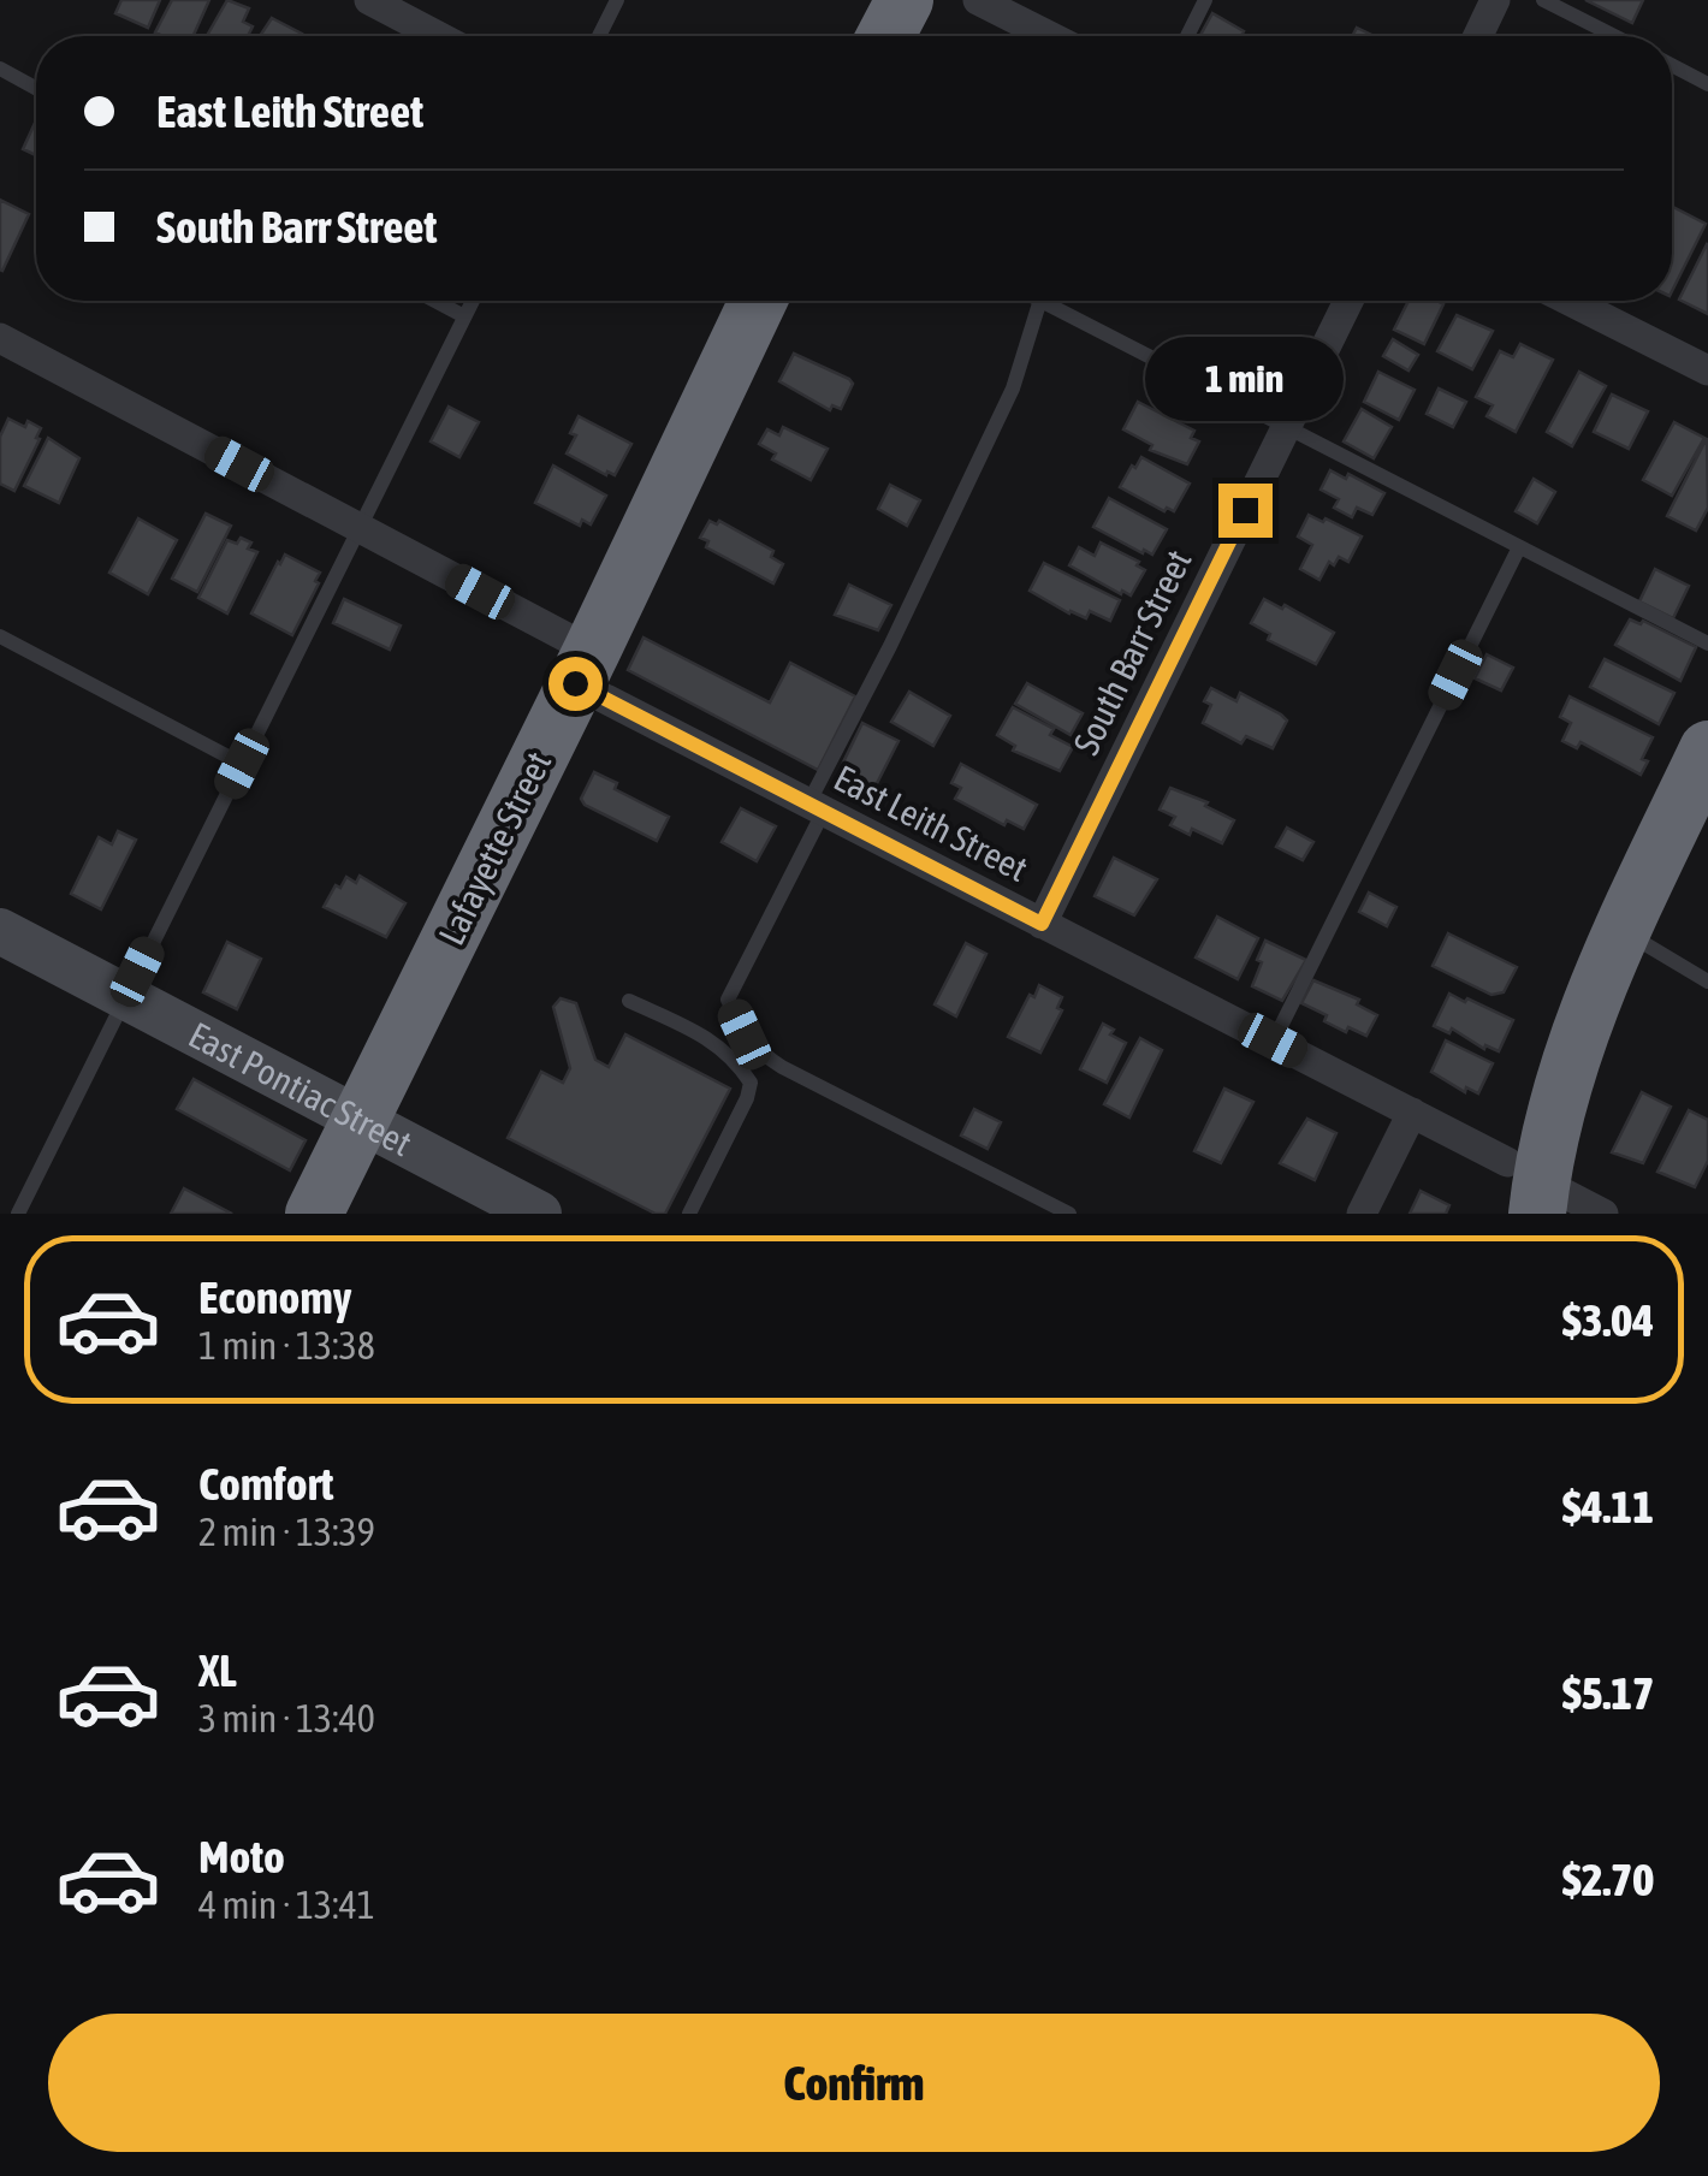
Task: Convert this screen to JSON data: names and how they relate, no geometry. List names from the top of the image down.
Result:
{
  "streets": {
    "highway": ["Lafayette Street"],
    "main road": ["East Pontiac Street"],
    "street": ["South Barr Street", "East Leith Street"]
  },
  "crossings": [
    ["South Barr Street", "East Leith Street"],
    ["East Leith Street", "Lafayette Street"],
    ["Lafayette Street", "East Pontiac Street"]
  ],
  "page": {
    "banner": ["East Leith Street", "South Barr Street"],
    "bubble": "1 min",
    "list": [
      {
        "name": "Economy",
        "note": "1 min · 13:38",
        "value": "$3.04"
      },
      {
        "name": "Comfort",
        "note": "2 min · 13:39",
        "value": "$4.11"
      },
      {
        "name": "XL",
        "note": "3 min · 13:40",
        "value": "$5.17"
      },
      {
        "name": "Moto",
        "note": "4 min · 13:41",
        "value": "$2.70"
      }
    ],
    "buttons": "Confirm"
  }
}
